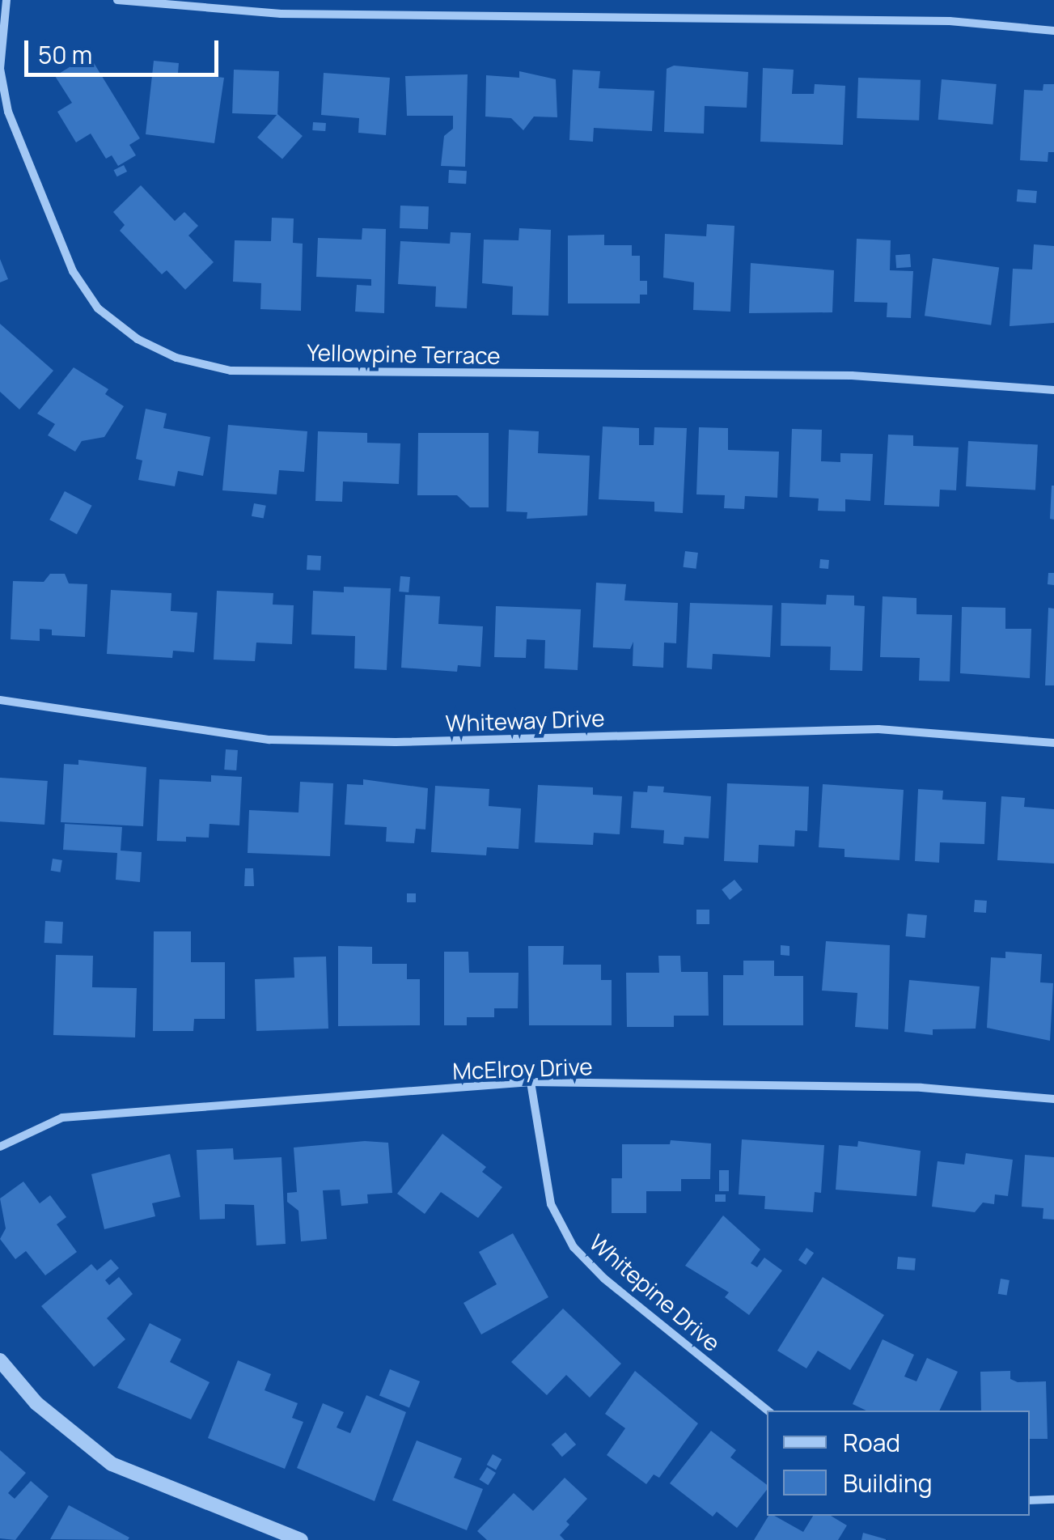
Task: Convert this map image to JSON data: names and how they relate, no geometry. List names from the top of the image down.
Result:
{
  "streets": {
    "street": [
      "Yellowpine Terrace",
      "Whiteway Drive",
      "McElroy Drive",
      "Whitepine Drive"
    ]
  },
  "crossings": [
    ["McElroy Drive", "Whitepine Drive"]
  ],
  "legend": ["Road", "Building"],
  "scale_bar": "50 m"
}
